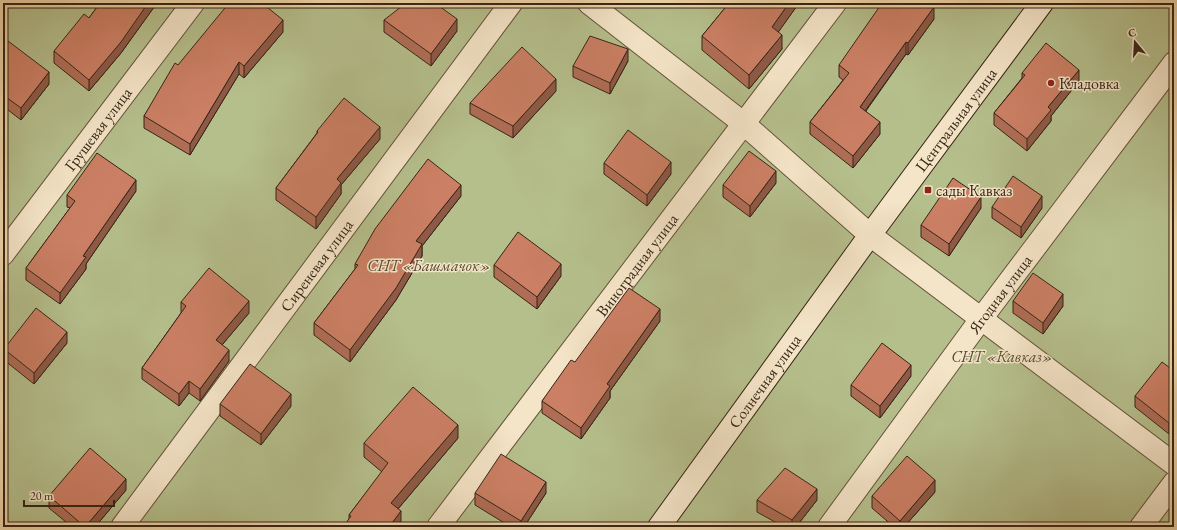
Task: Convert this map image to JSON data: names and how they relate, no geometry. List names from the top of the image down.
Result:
{
  "streets": {
    "street": [
      "Центральная улица",
      "Грушевая улица",
      "Сиреневая улица",
      "Виноградная улица",
      "Ягодная улица",
      "Солнечная улица"
    ]
  },
  "crossings": [
    ["Центральная улица", "Солнечная улица"]
  ],
  "parks": ["СНТ «Башмачок»", "СНТ «Кавказ»"],
  "places": {
    "other": ["Кладовка"],
    "transit": ["сады Кавказ"]
  },
  "scale_bar": "20 m",
  "north": "top"
}
